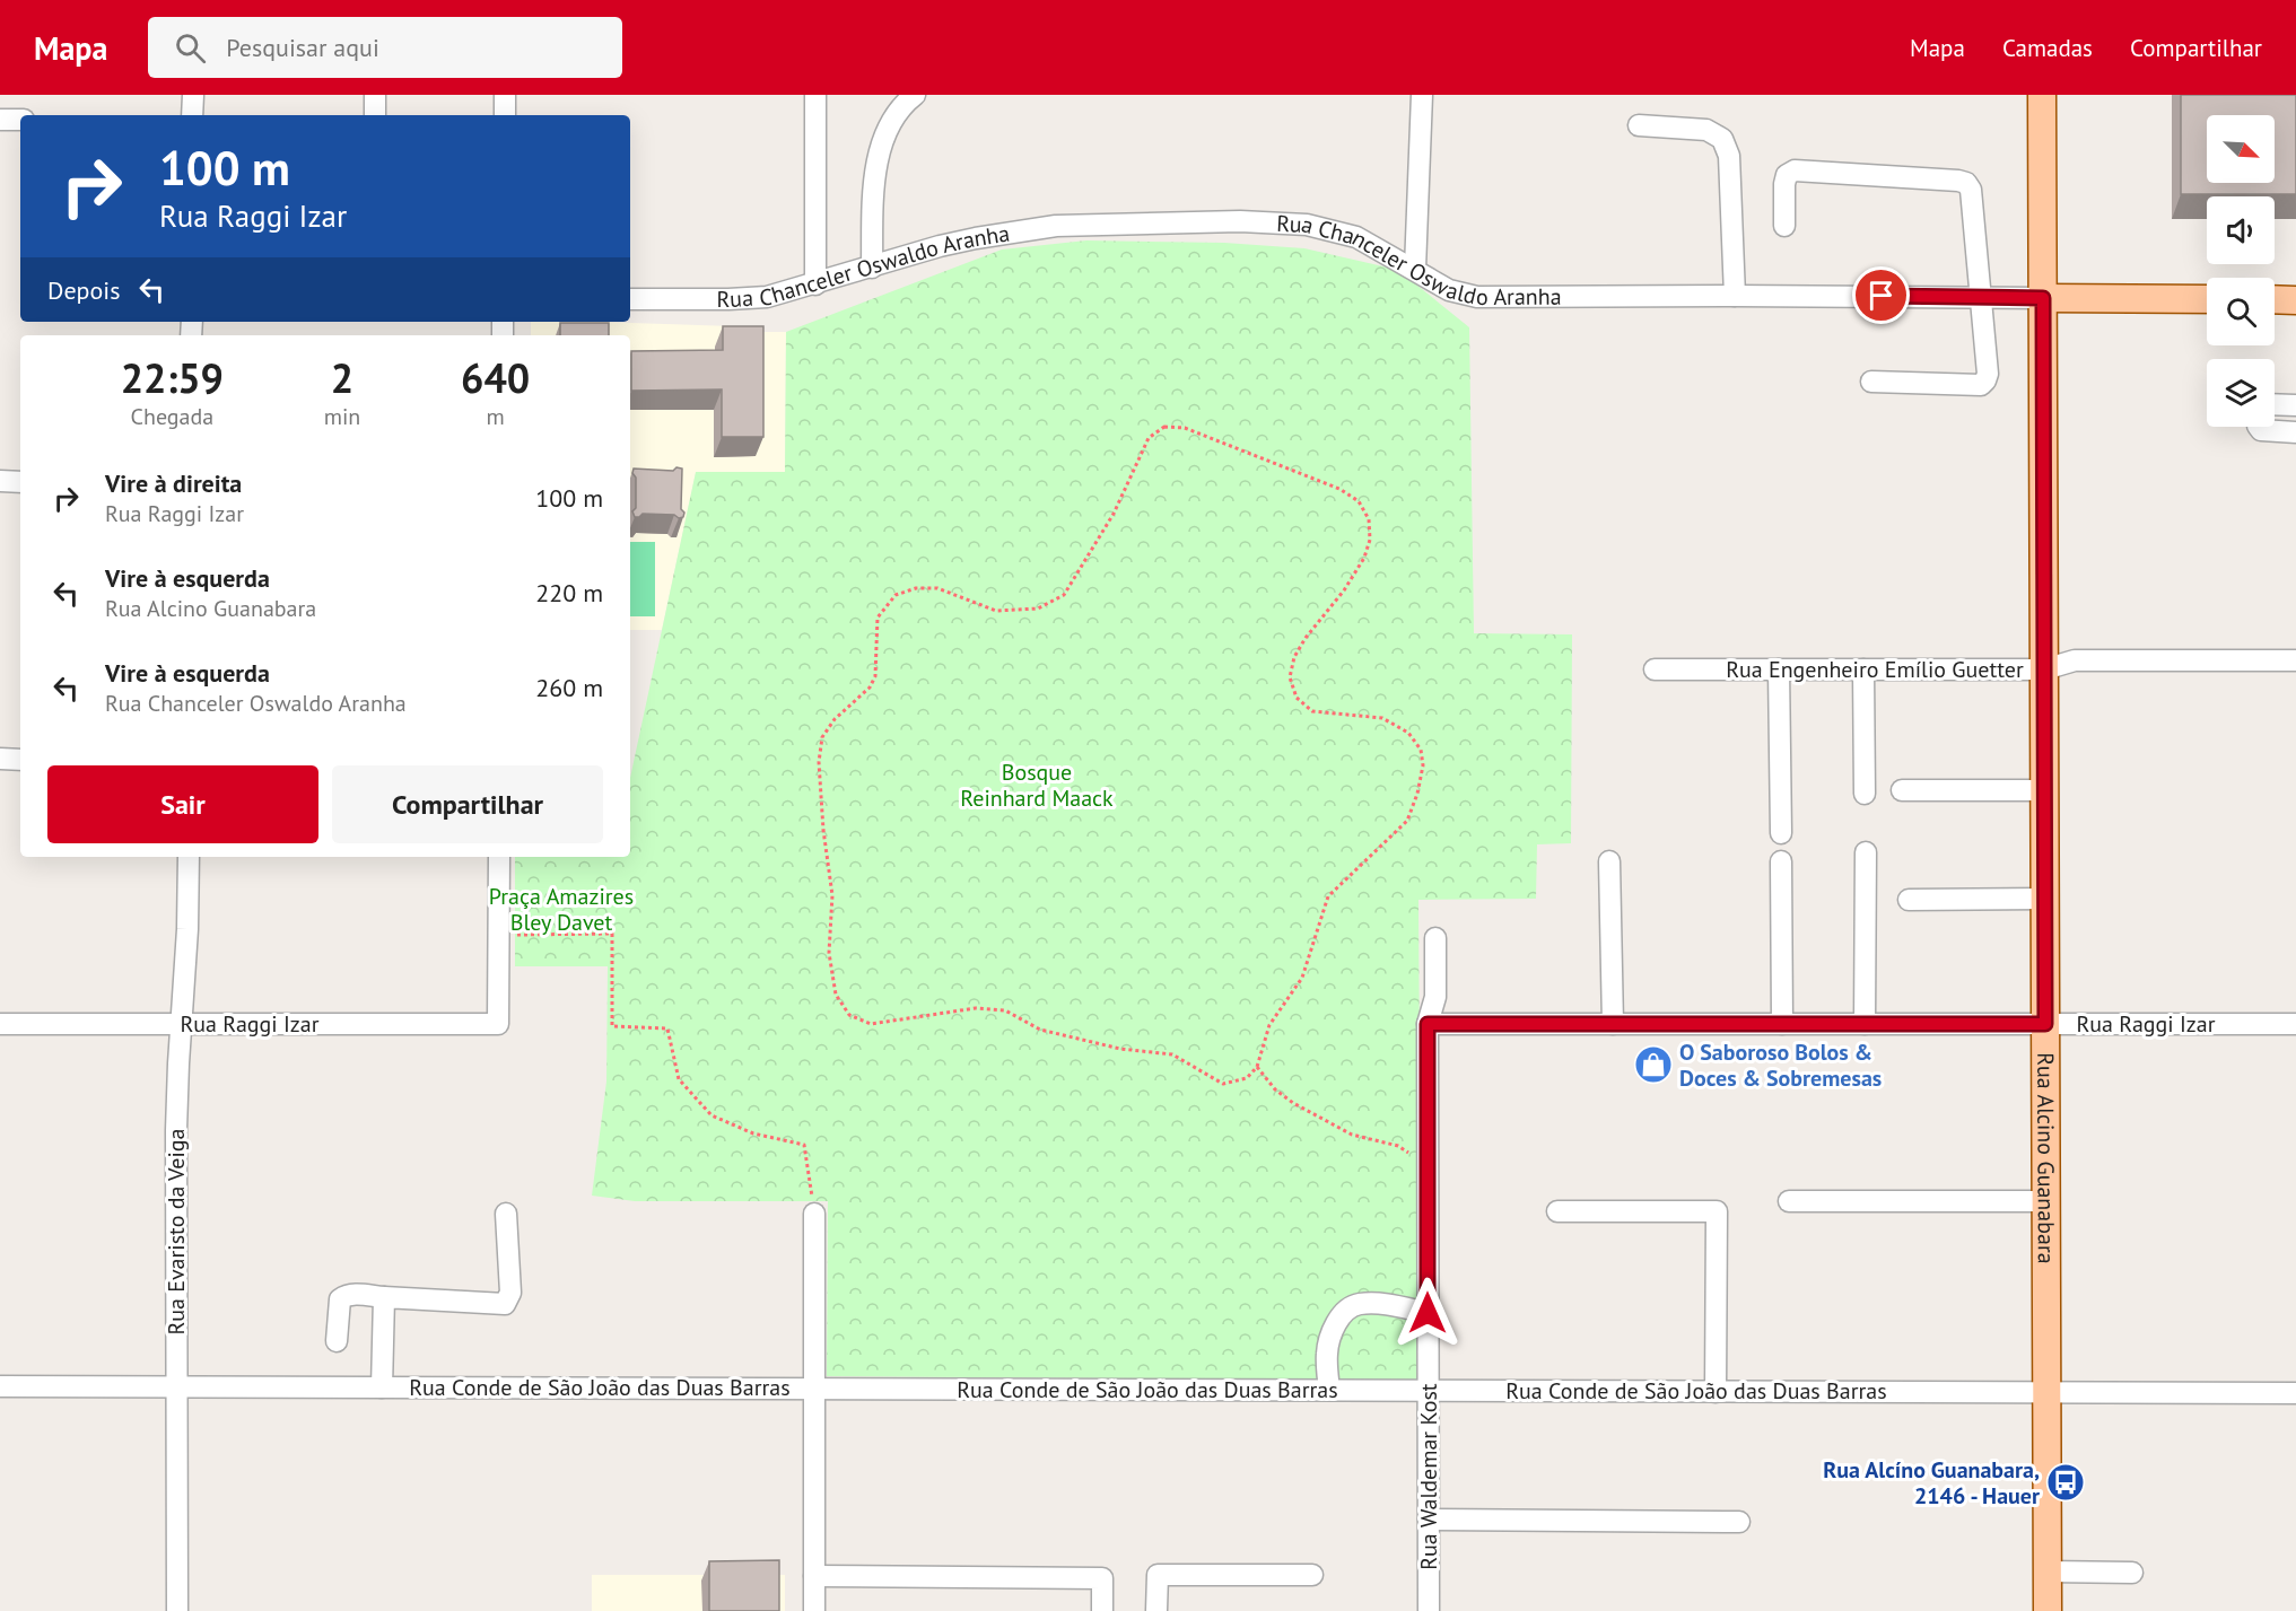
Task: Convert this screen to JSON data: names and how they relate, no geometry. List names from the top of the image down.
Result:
{
  "streets": {
    "main road": ["Rua Chanceler Oswaldo Aranha", "Rua Alcino Guanabara"],
    "street": [
      "Rua Engenheiro Emílio Guetter",
      "Rua Raggi Izar",
      "Rua Evaristo da Veiga",
      "Rua Conde de São João das Duas Barras",
      "Rua Waldemar Kost"
    ]
  },
  "crossings": [
    ["Rua Chanceler Oswaldo Aranha", "Rua Alcino Guanabara"],
    ["Rua Engenheiro Emílio Guetter", "Rua Alcino Guanabara"],
    ["Rua Raggi Izar", "Rua Alcino Guanabara"],
    ["Rua Raggi Izar", "Rua Evaristo da Veiga"],
    ["Rua Raggi Izar", "Rua Waldemar Kost"],
    ["Rua Alcino Guanabara", "Rua Conde de São João das Duas Barras"],
    ["Rua Evaristo da Veiga", "Rua Conde de São João das Duas Barras"],
    ["Rua Conde de São João das Duas Barras", "Rua Waldemar Kost"]
  ],
  "parks": ["Bosque Reinhard Maack", "Praça Amazires Bley Davet"],
  "places": {
    "shop": ["O Saboroso Bolos & Doces & Sobremesas"],
    "bus stop": ["Rua Alcíno Guanabara, 2146 - Hauer"]
  },
  "north": "bottom right",
  "page": {
    "header": "Mapa",
    "search": "Pesquisar aqui",
    "nav": ["Mapa", "Camadas", "Compartilhar"],
    "turn": ["100 m", "Rua Raggi Izar"],
    "then": "Depois",
    "eta": [
      "22:59",
      "Chegada",
      "2",
      "min",
      "640",
      "m"
    ],
    "list": [
      {
        "name": "Vire à direita",
        "note": "Rua Raggi Izar",
        "value": "100 m"
      },
      {
        "name": "Vire à esquerda",
        "note": "Rua Alcino Guanabara",
        "value": "220 m"
      },
      {
        "name": "Vire à esquerda",
        "note": "Rua Chanceler Oswaldo Aranha",
        "value": "260 m"
      }
    ],
    "buttons": ["Sair", "Compartilhar"]
  }
}
